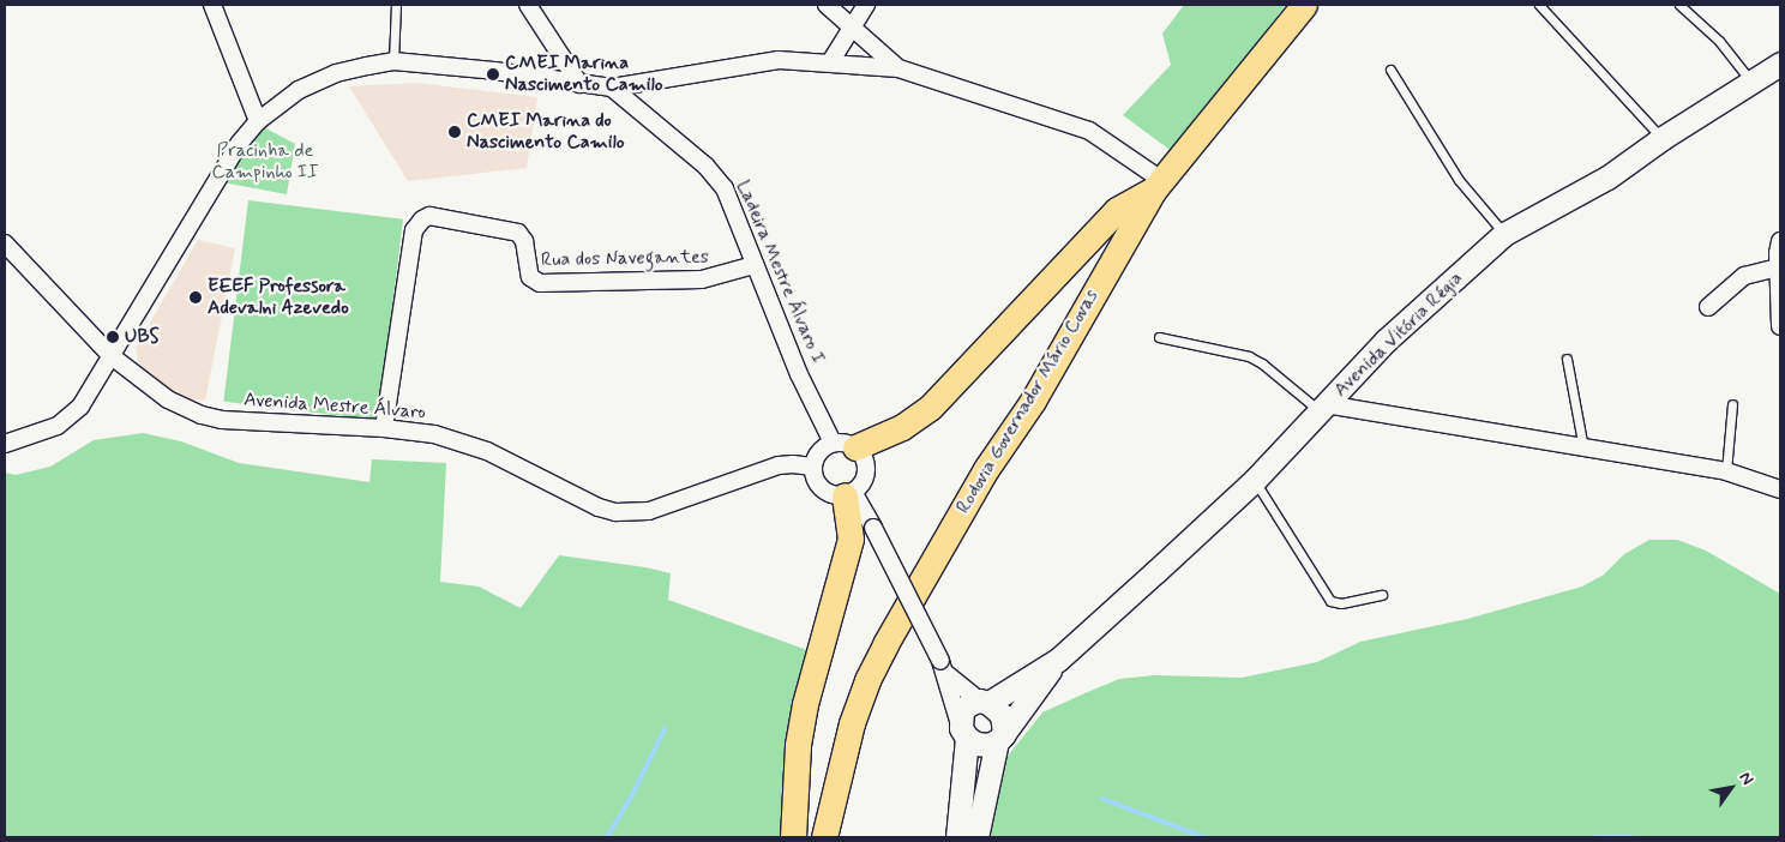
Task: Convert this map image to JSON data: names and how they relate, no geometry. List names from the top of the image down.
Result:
{
  "streets": {
    "main road": ["Rodovia Governador Mário Covas"],
    "street": [
      "Rua dos Navegantes",
      "Ladeira Mestre Álvaro I",
      "Avenida Vitória Régia",
      "Avenida Mestre Álvaro"
    ]
  },
  "crossings": [
    ["Rua dos Navegantes", "Ladeira Mestre Álvaro I"],
    ["Rua dos Navegantes", "Avenida Mestre Álvaro"],
    ["Ladeira Mestre Álvaro I", "Avenida Mestre Álvaro"]
  ],
  "parks": ["Pracinha de Campinho II"],
  "places": [
    "CMEI Marina Nascimento Camilo",
    "CMEI Marina do Nascimento Camilo",
    "EEEF Professora Adevalni Azevedo",
    "UBS"
  ],
  "north": "top right"
}
